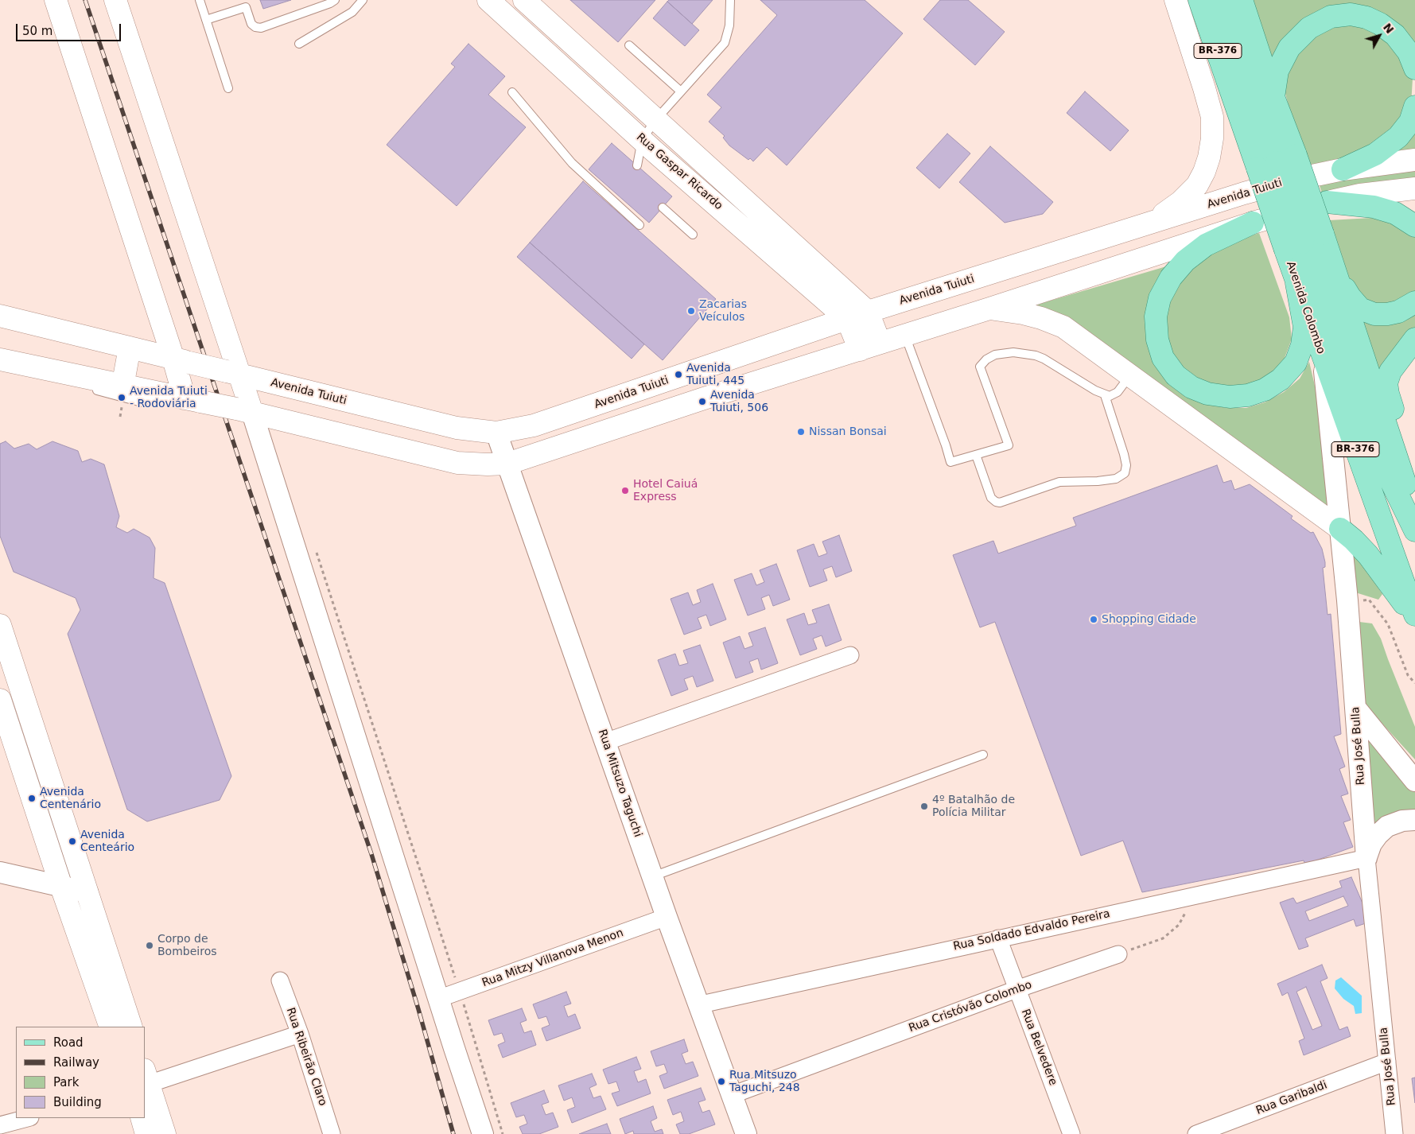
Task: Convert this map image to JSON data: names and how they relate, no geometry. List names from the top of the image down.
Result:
{
  "streets": {
    "main road": [
      "BR-376",
      "Rua Gaspar Ricardo",
      "Avenida Tuiuti",
      "Avenida Colombo"
    ],
    "street": [
      "Rua José Bulla",
      "Rua Mitsuzo Taguchi",
      "Rua Soldado Edvaldo Pereira",
      "Rua Mitzy Villanova Menon",
      "Rua Cristóvão Colombo",
      "Rua Belvedere",
      "Rua Ribeirão Claro",
      "Rua Garibaldi"
    ]
  },
  "crossings": [
    ["Rua Gaspar Ricardo", "Avenida Tuiuti"],
    ["Avenida Tuiuti", "Rua Mitsuzo Taguchi"],
    ["Avenida Colombo", "Rua José Bulla"],
    ["Rua José Bulla", "Rua Soldado Edvaldo Pereira"],
    ["Rua José Bulla", "Rua Garibaldi"],
    ["Rua Mitsuzo Taguchi", "Rua Soldado Edvaldo Pereira"],
    ["Rua Mitsuzo Taguchi", "Rua Mitzy Villanova Menon"],
    ["Rua Mitsuzo Taguchi", "Rua Cristóvão Colombo"],
    ["Rua Soldado Edvaldo Pereira", "Rua Belvedere"],
    ["Rua Cristóvão Colombo", "Rua Belvedere"]
  ],
  "places": [
    "Zacarias Veículos",
    "Avenida Tuiuti, 445",
    "Avenida Tuiuti - Rodoviária",
    "Avenida Tuiuti, 506",
    "Nissan Bonsai",
    "Hotel Caiuá Express",
    "Shopping Cidade",
    "Avenida Centenário",
    "4º Batalhão de Polícia Militar",
    "Avenida Centeário",
    "Corpo de Bombeiros",
    "Rua Mitsuzo Taguchi, 248"
  ],
  "legend": [
    "Road",
    "Railway",
    "Park",
    "Building"
  ],
  "scale_bar": "50 m",
  "north": "top right"
}
